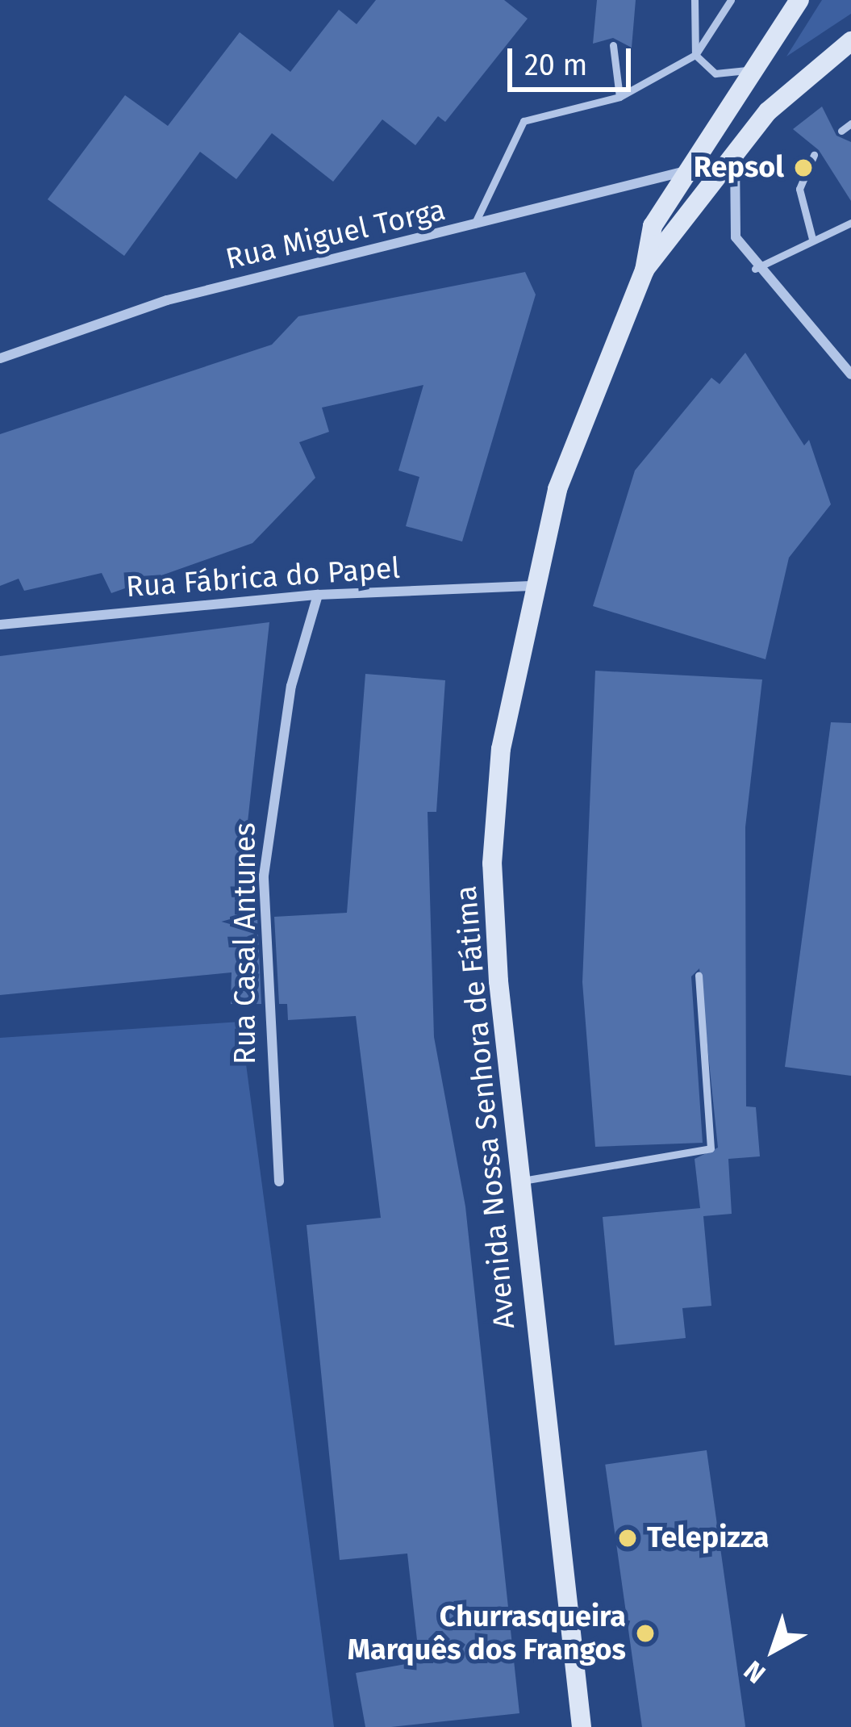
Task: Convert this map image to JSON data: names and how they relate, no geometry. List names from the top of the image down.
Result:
{
  "streets": {
    "main road": ["Avenida Nossa Senhora de Fátima"],
    "street": ["Rua Miguel Torga", "Rua Fábrica do Papel", "Rua Casal Antunes"]
  },
  "crossings": [
    ["Rua Miguel Torga", "Avenida Nossa Senhora de Fátima"],
    ["Rua Fábrica do Papel", "Rua Casal Antunes"],
    ["Rua Fábrica do Papel", "Avenida Nossa Senhora de Fátima"]
  ],
  "places": ["Repsol", "Telepizza", "Churrasqueira Marquês dos Frangos"],
  "scale_bar": "20 m",
  "north": "bottom left"
}
